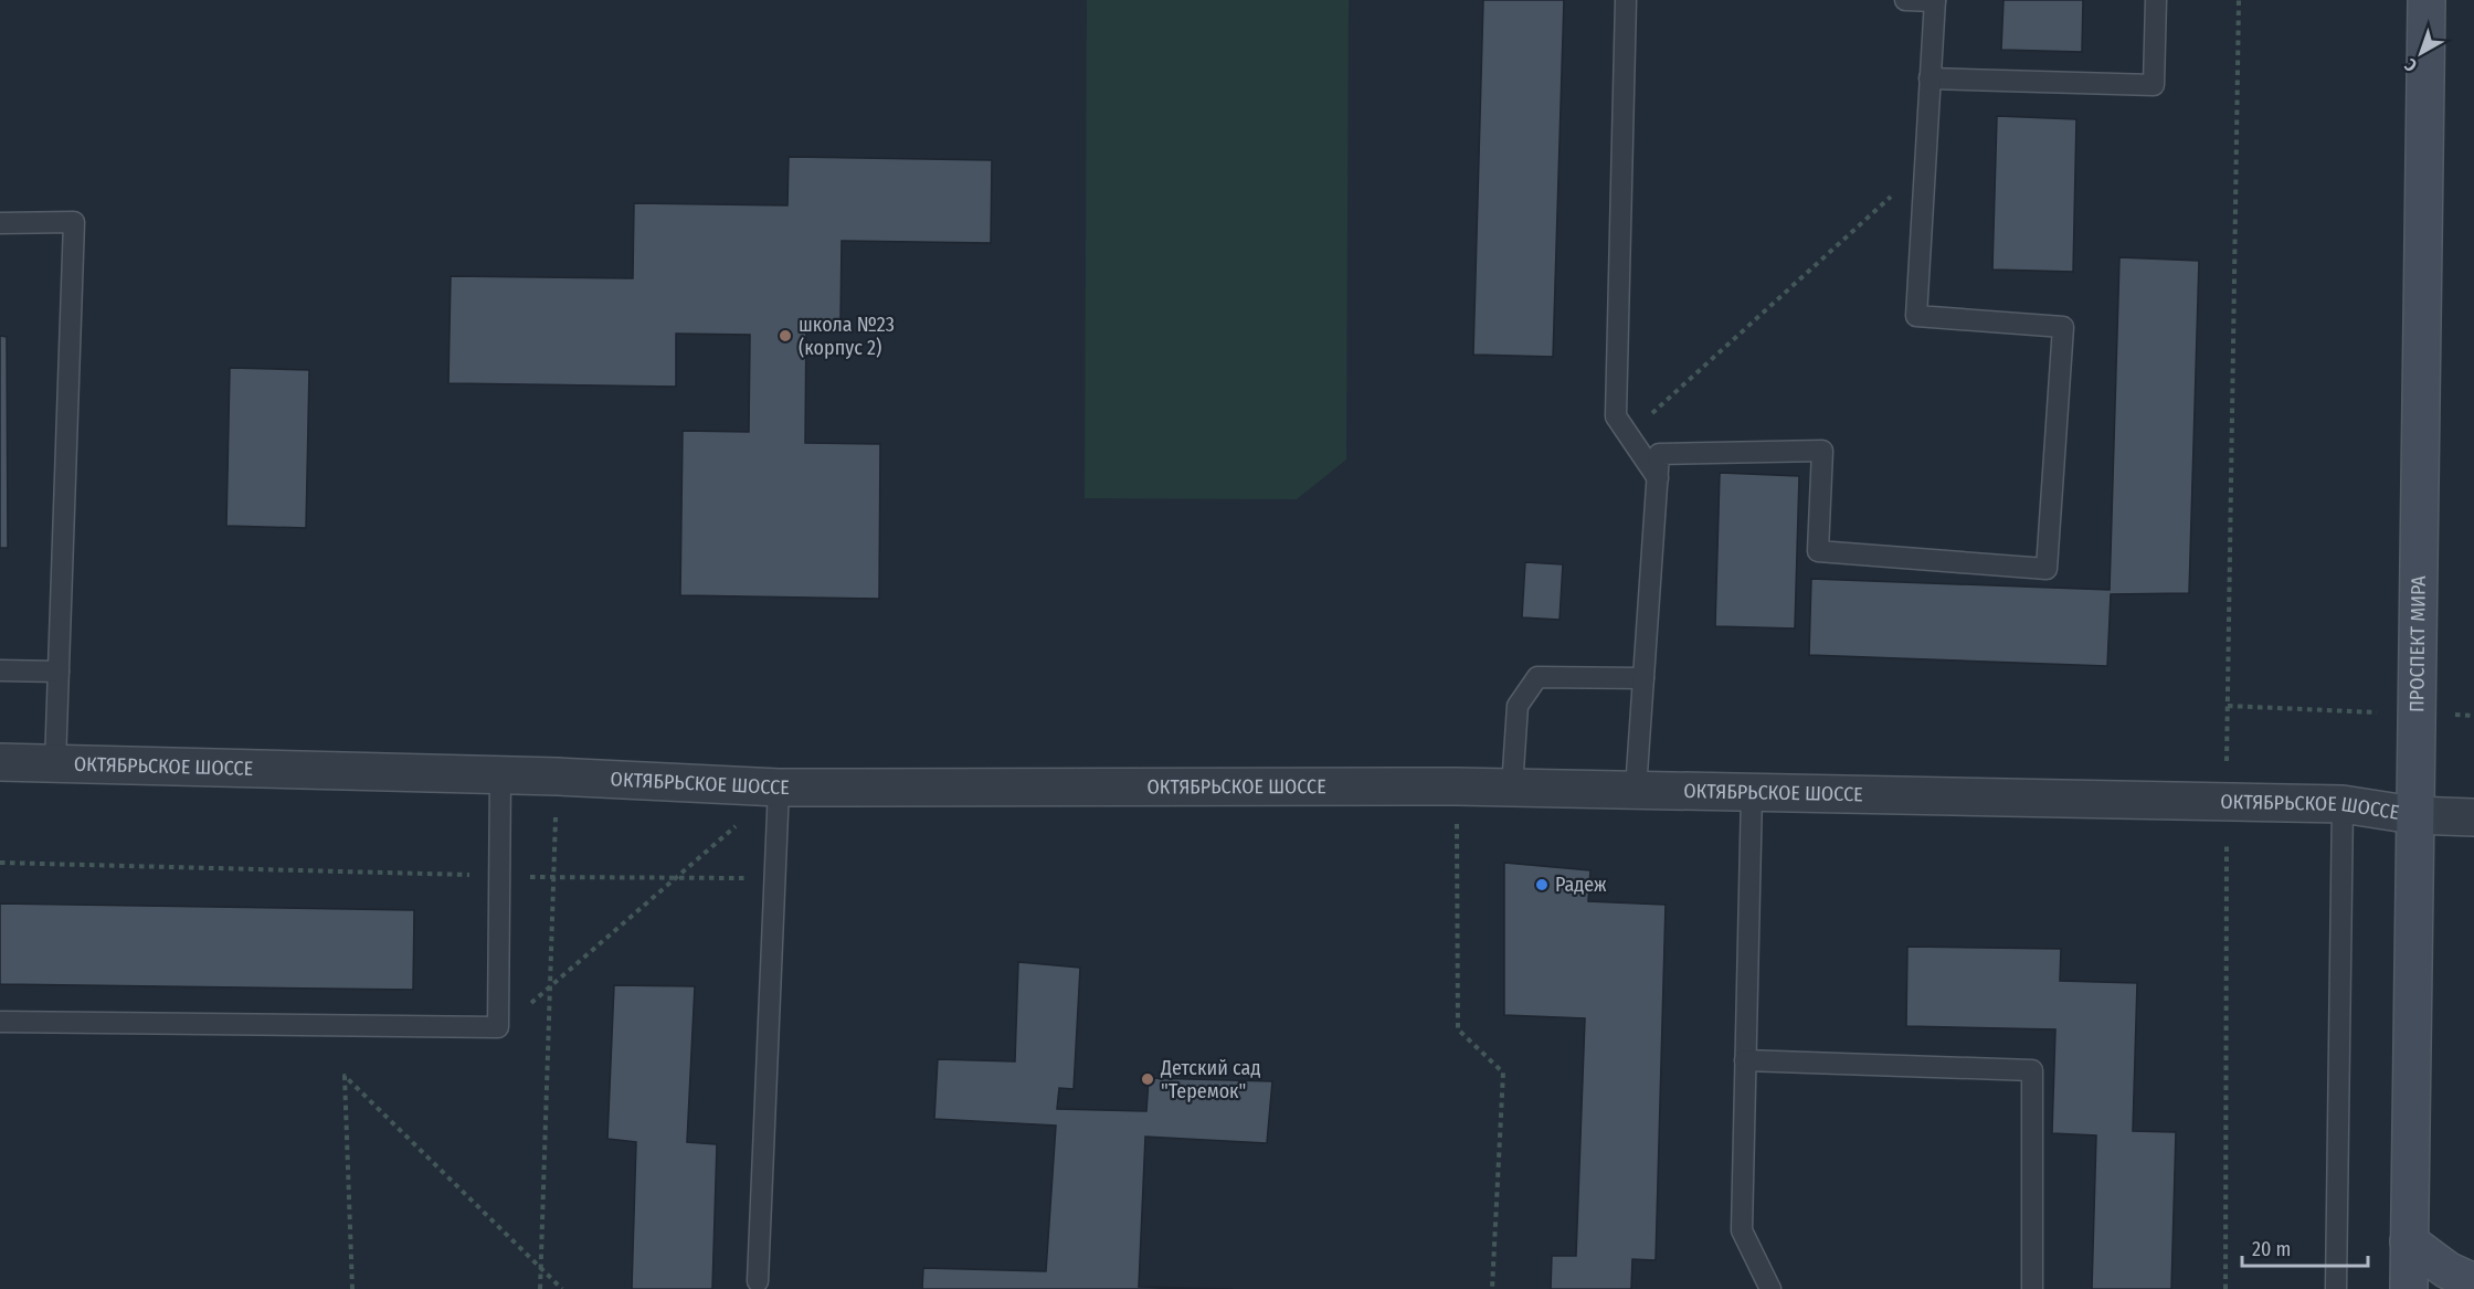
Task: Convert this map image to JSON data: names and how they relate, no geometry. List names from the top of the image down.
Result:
{
  "streets": {
    "main road": ["ПРОСПЕКТ МИРА"],
    "street": ["ОКТЯБРЬСКОЕ ШОССЕ"]
  },
  "crossings": [
    ["ПРОСПЕКТ МИРА", "ОКТЯБРЬСКОЕ ШОССЕ"]
  ],
  "places": ["школа №23 (корпус 2)", "Радеж", "Детский сад \"Теремок\""],
  "scale_bar": "20 m",
  "north": "bottom left"
}
